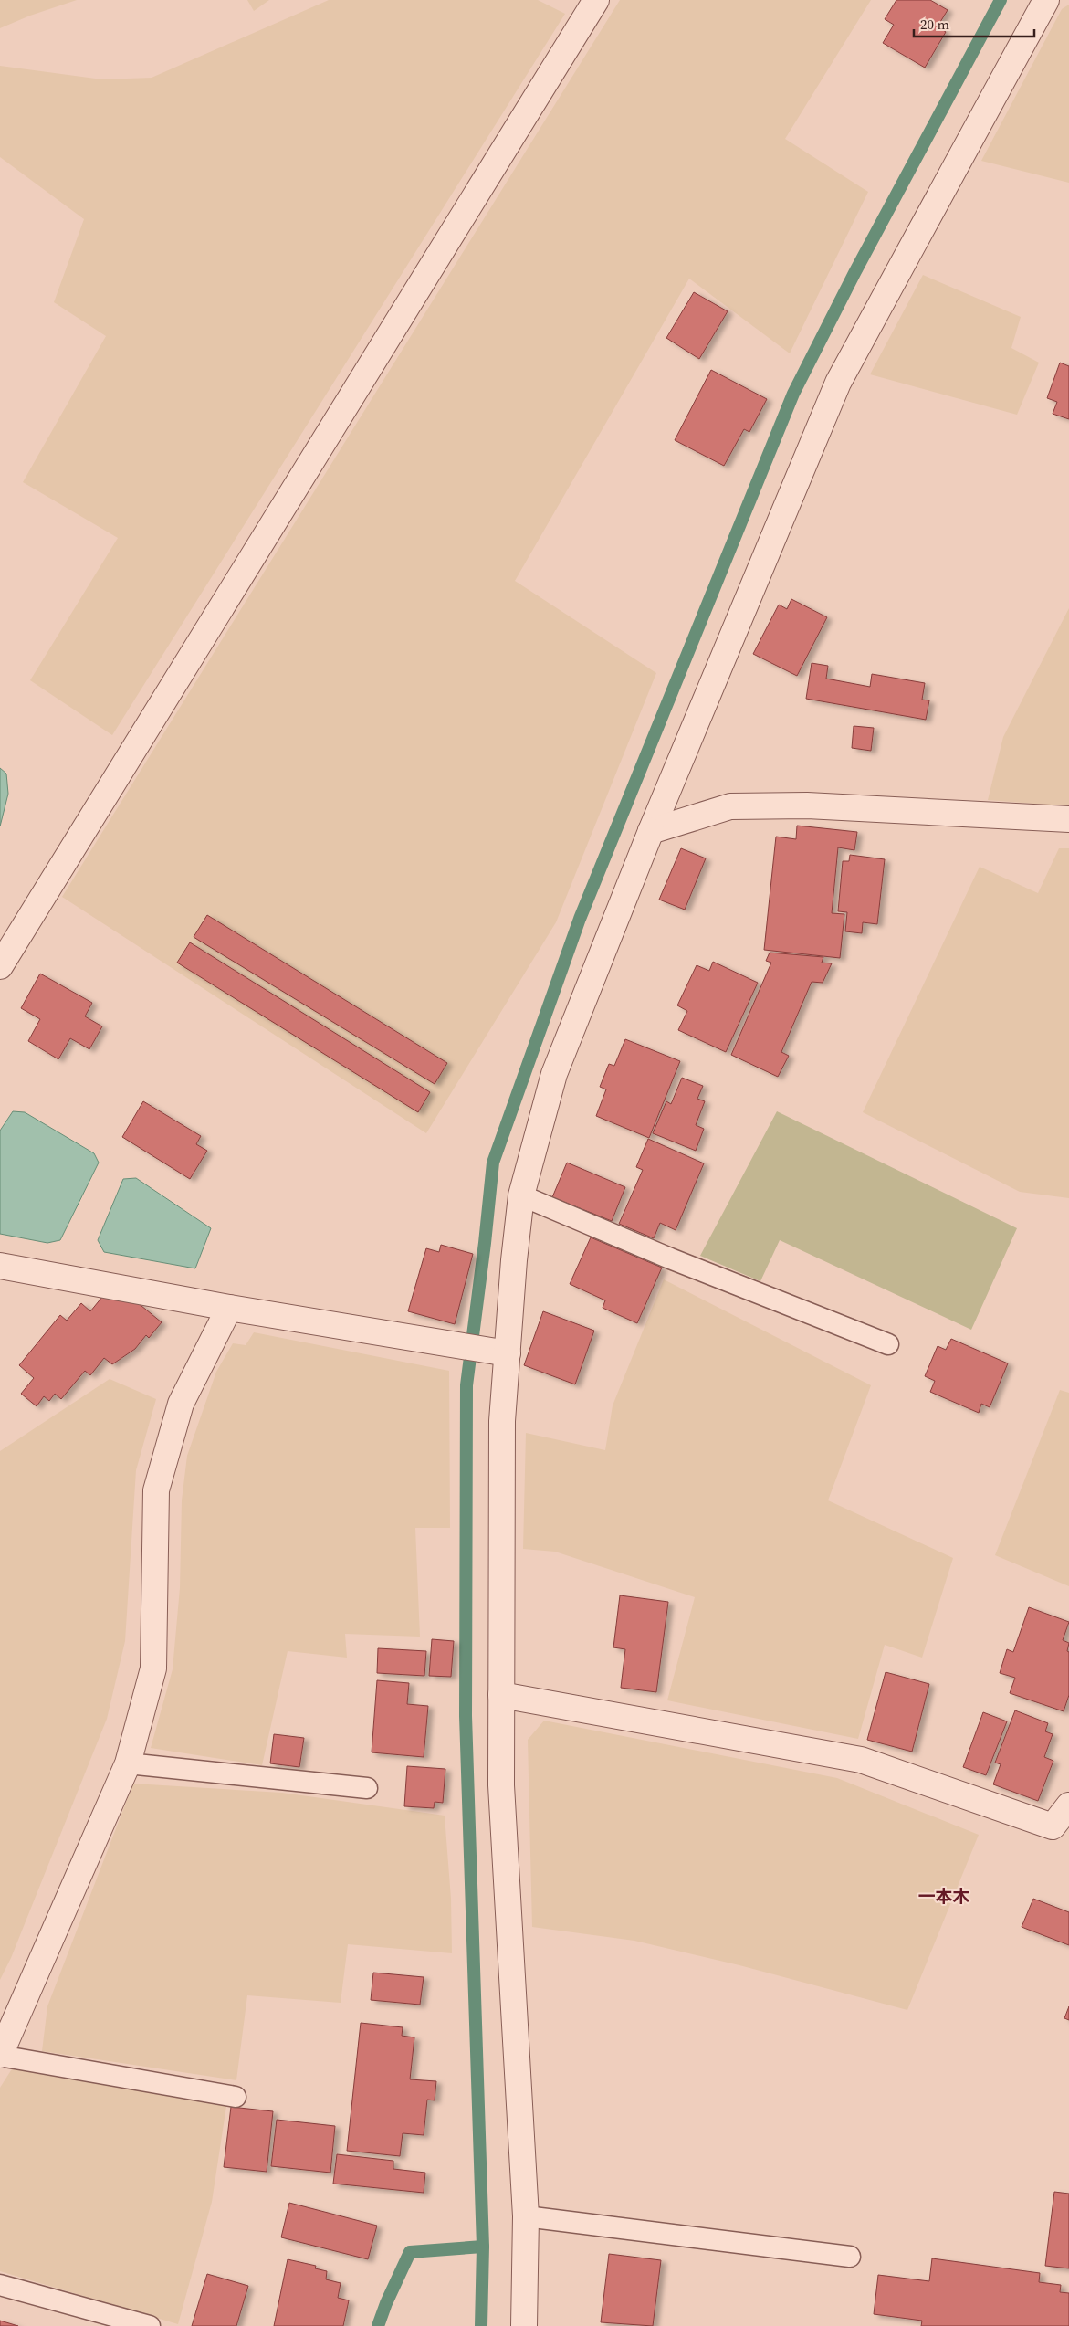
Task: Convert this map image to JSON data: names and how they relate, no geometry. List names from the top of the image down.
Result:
{
  "districts": ["一本木"],
  "scale_bar": "20 m"
}
